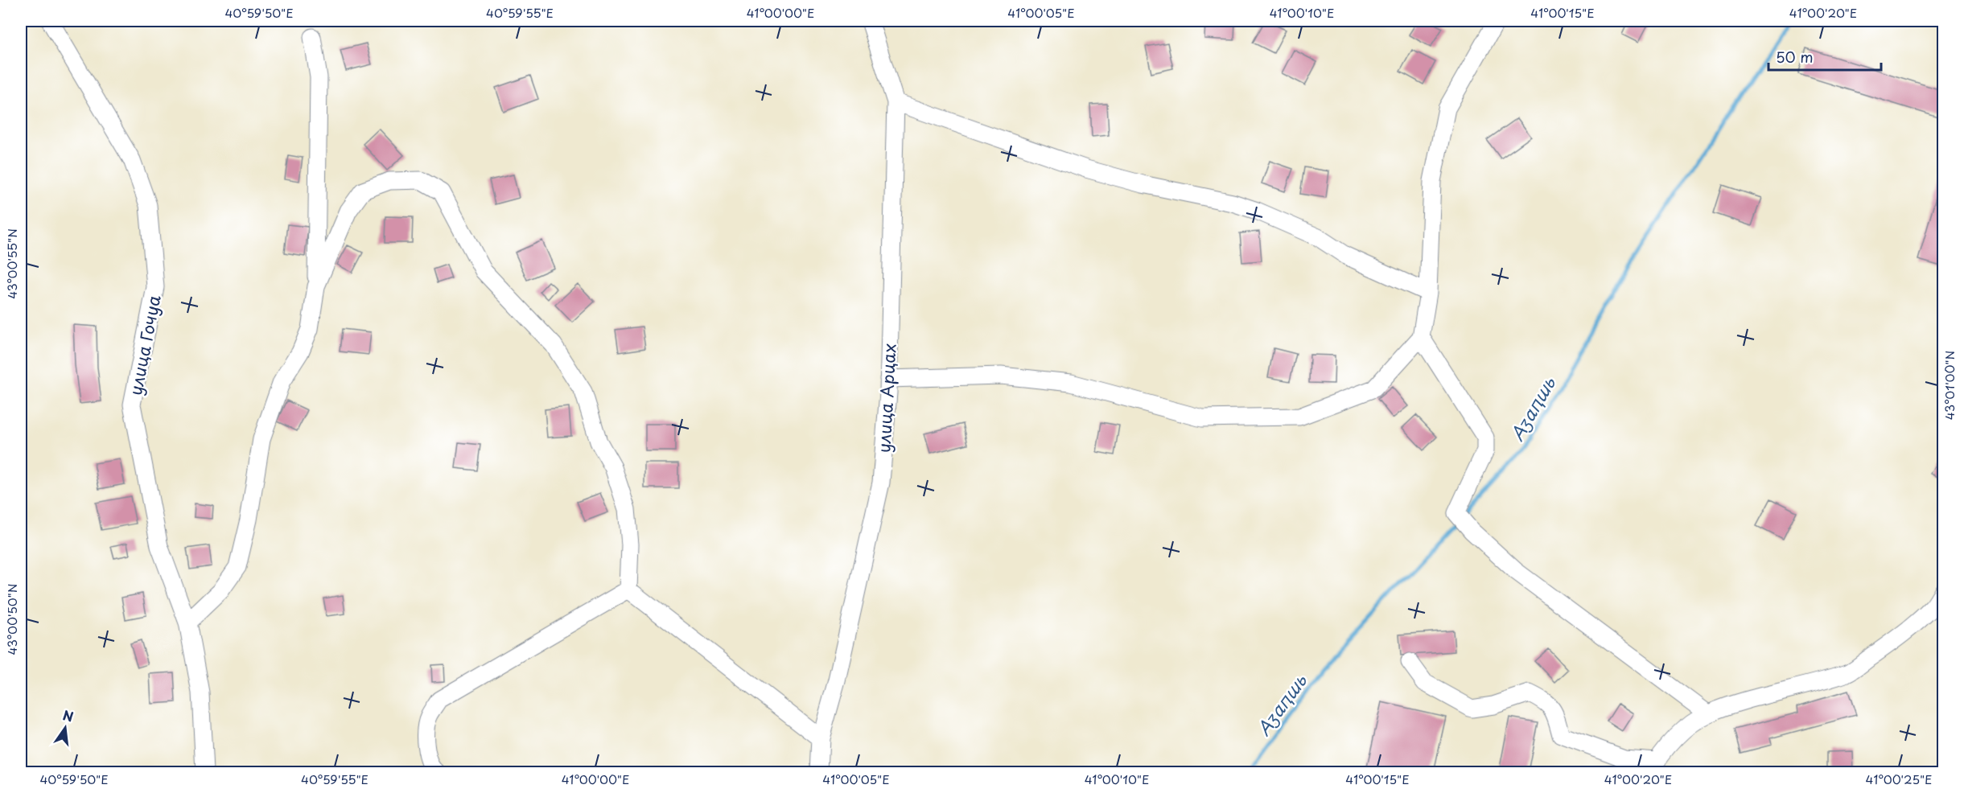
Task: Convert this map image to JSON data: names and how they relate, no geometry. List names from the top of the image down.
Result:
{
  "streets": {
    "street": ["улица Гочуа", "улица Арцах"]
  },
  "water": ["Аӡаԥшь"],
  "scale_bar": "50 m",
  "north": "top",
  "coordinates": [
    "40°59'50\"E",
    "40°59'55\"E",
    "41°00'00\"E",
    "41°00'05\"E",
    "41°00'10\"E",
    "41°00'15\"E",
    "41°00'20\"E",
    "43°00'55\"N",
    "43°01'00\"N",
    "43°00'50\"N",
    "41°00'25\"E"
  ]
}
